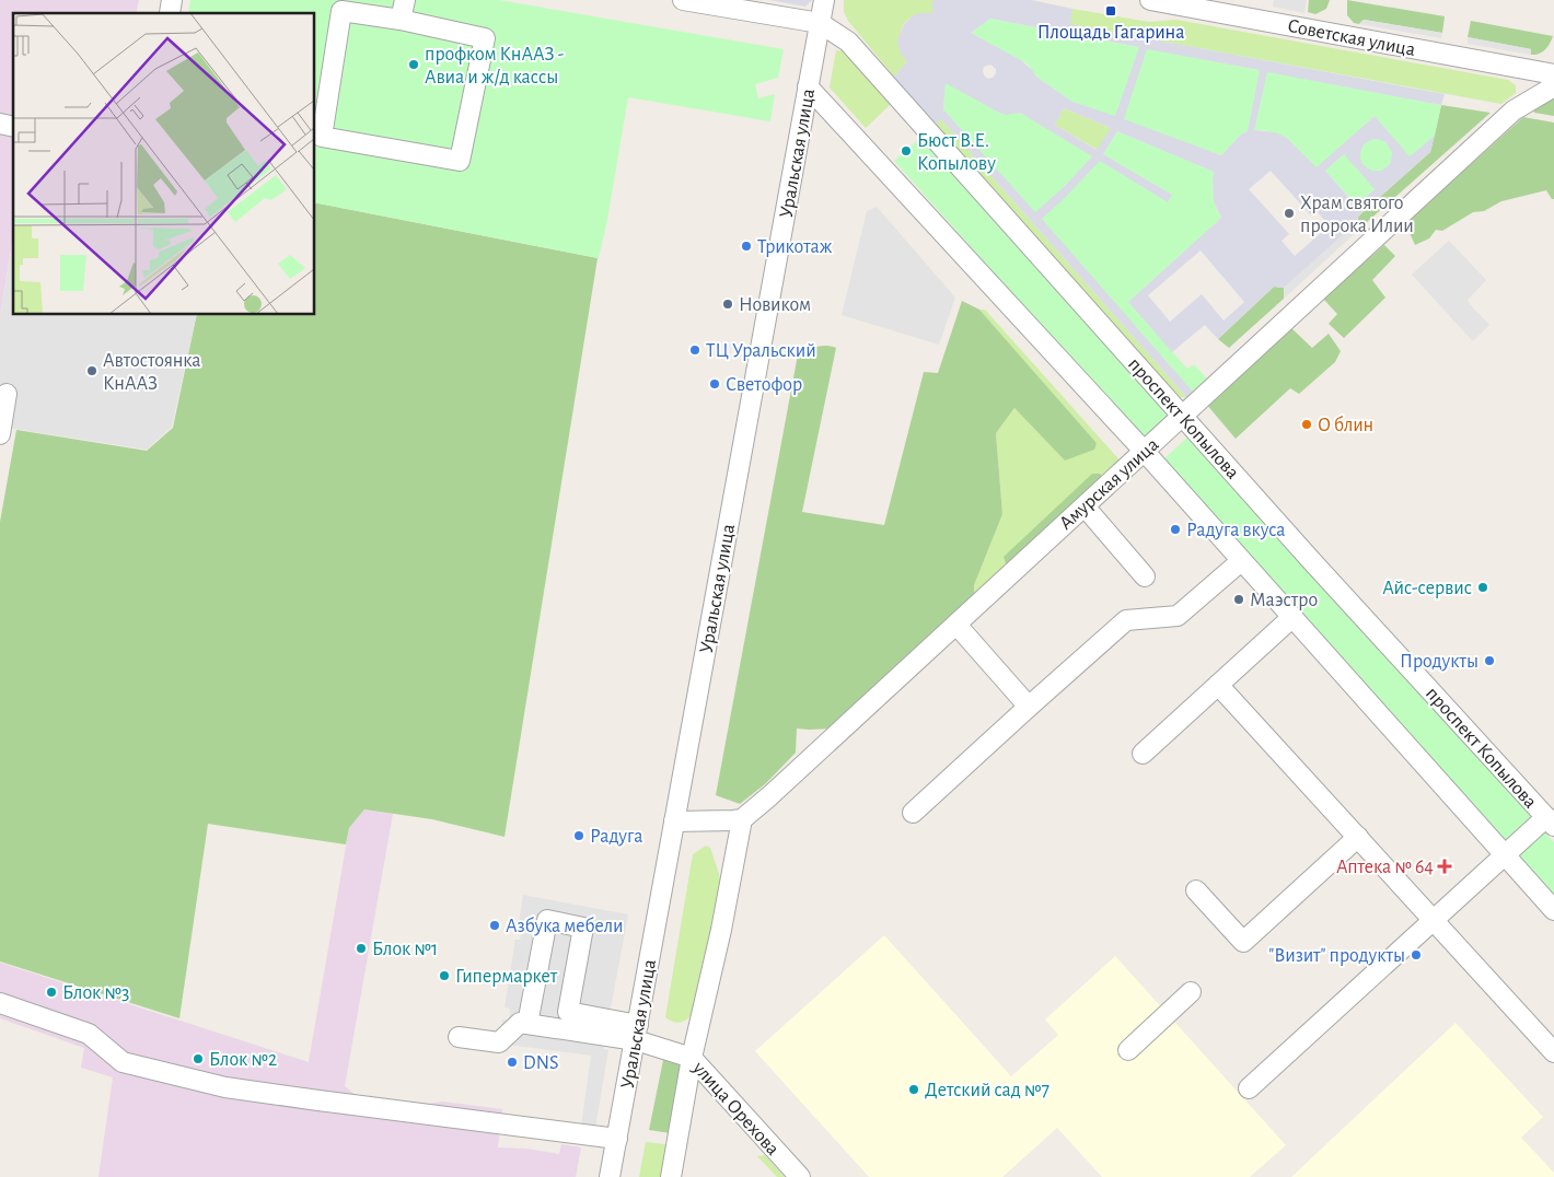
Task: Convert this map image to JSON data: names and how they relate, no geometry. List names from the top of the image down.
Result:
{
  "streets": {
    "street": [
      "Советская улица",
      "Уральская улица",
      "проспект Копылова",
      "Амурская улица",
      "улица Орехова"
    ]
  },
  "crossings": [
    ["Уральская улица", "проспект Копылова"],
    ["Уральская улица", "улица Орехова"],
    ["проспект Копылова", "Амурская улица"]
  ],
  "places": {
    "transit": ["Площадь Гагарина"],
    "other": [
      "профком КнААЗ - Авиа и ж/д кассы",
      "Бюст В.Е. Копылову",
      "Храм святого пророка Илии",
      "Трикотаж",
      "Новиком",
      "ТЦ Уральский",
      "Автостоянка КнААЗ",
      "Светофор",
      "О блин",
      "Радуга вкуса",
      "Айс-сервис",
      "Маэстро",
      "Продукты",
      "Радуга",
      "Азбука мебели",
      "Блок №1",
      "\"Визит\" продукты",
      "Гипермаркет",
      "Блок №3",
      "Блок №2",
      "DNS",
      "Детский сад №7"
    ],
    "health": ["Аптека № 64"]
  }
}
